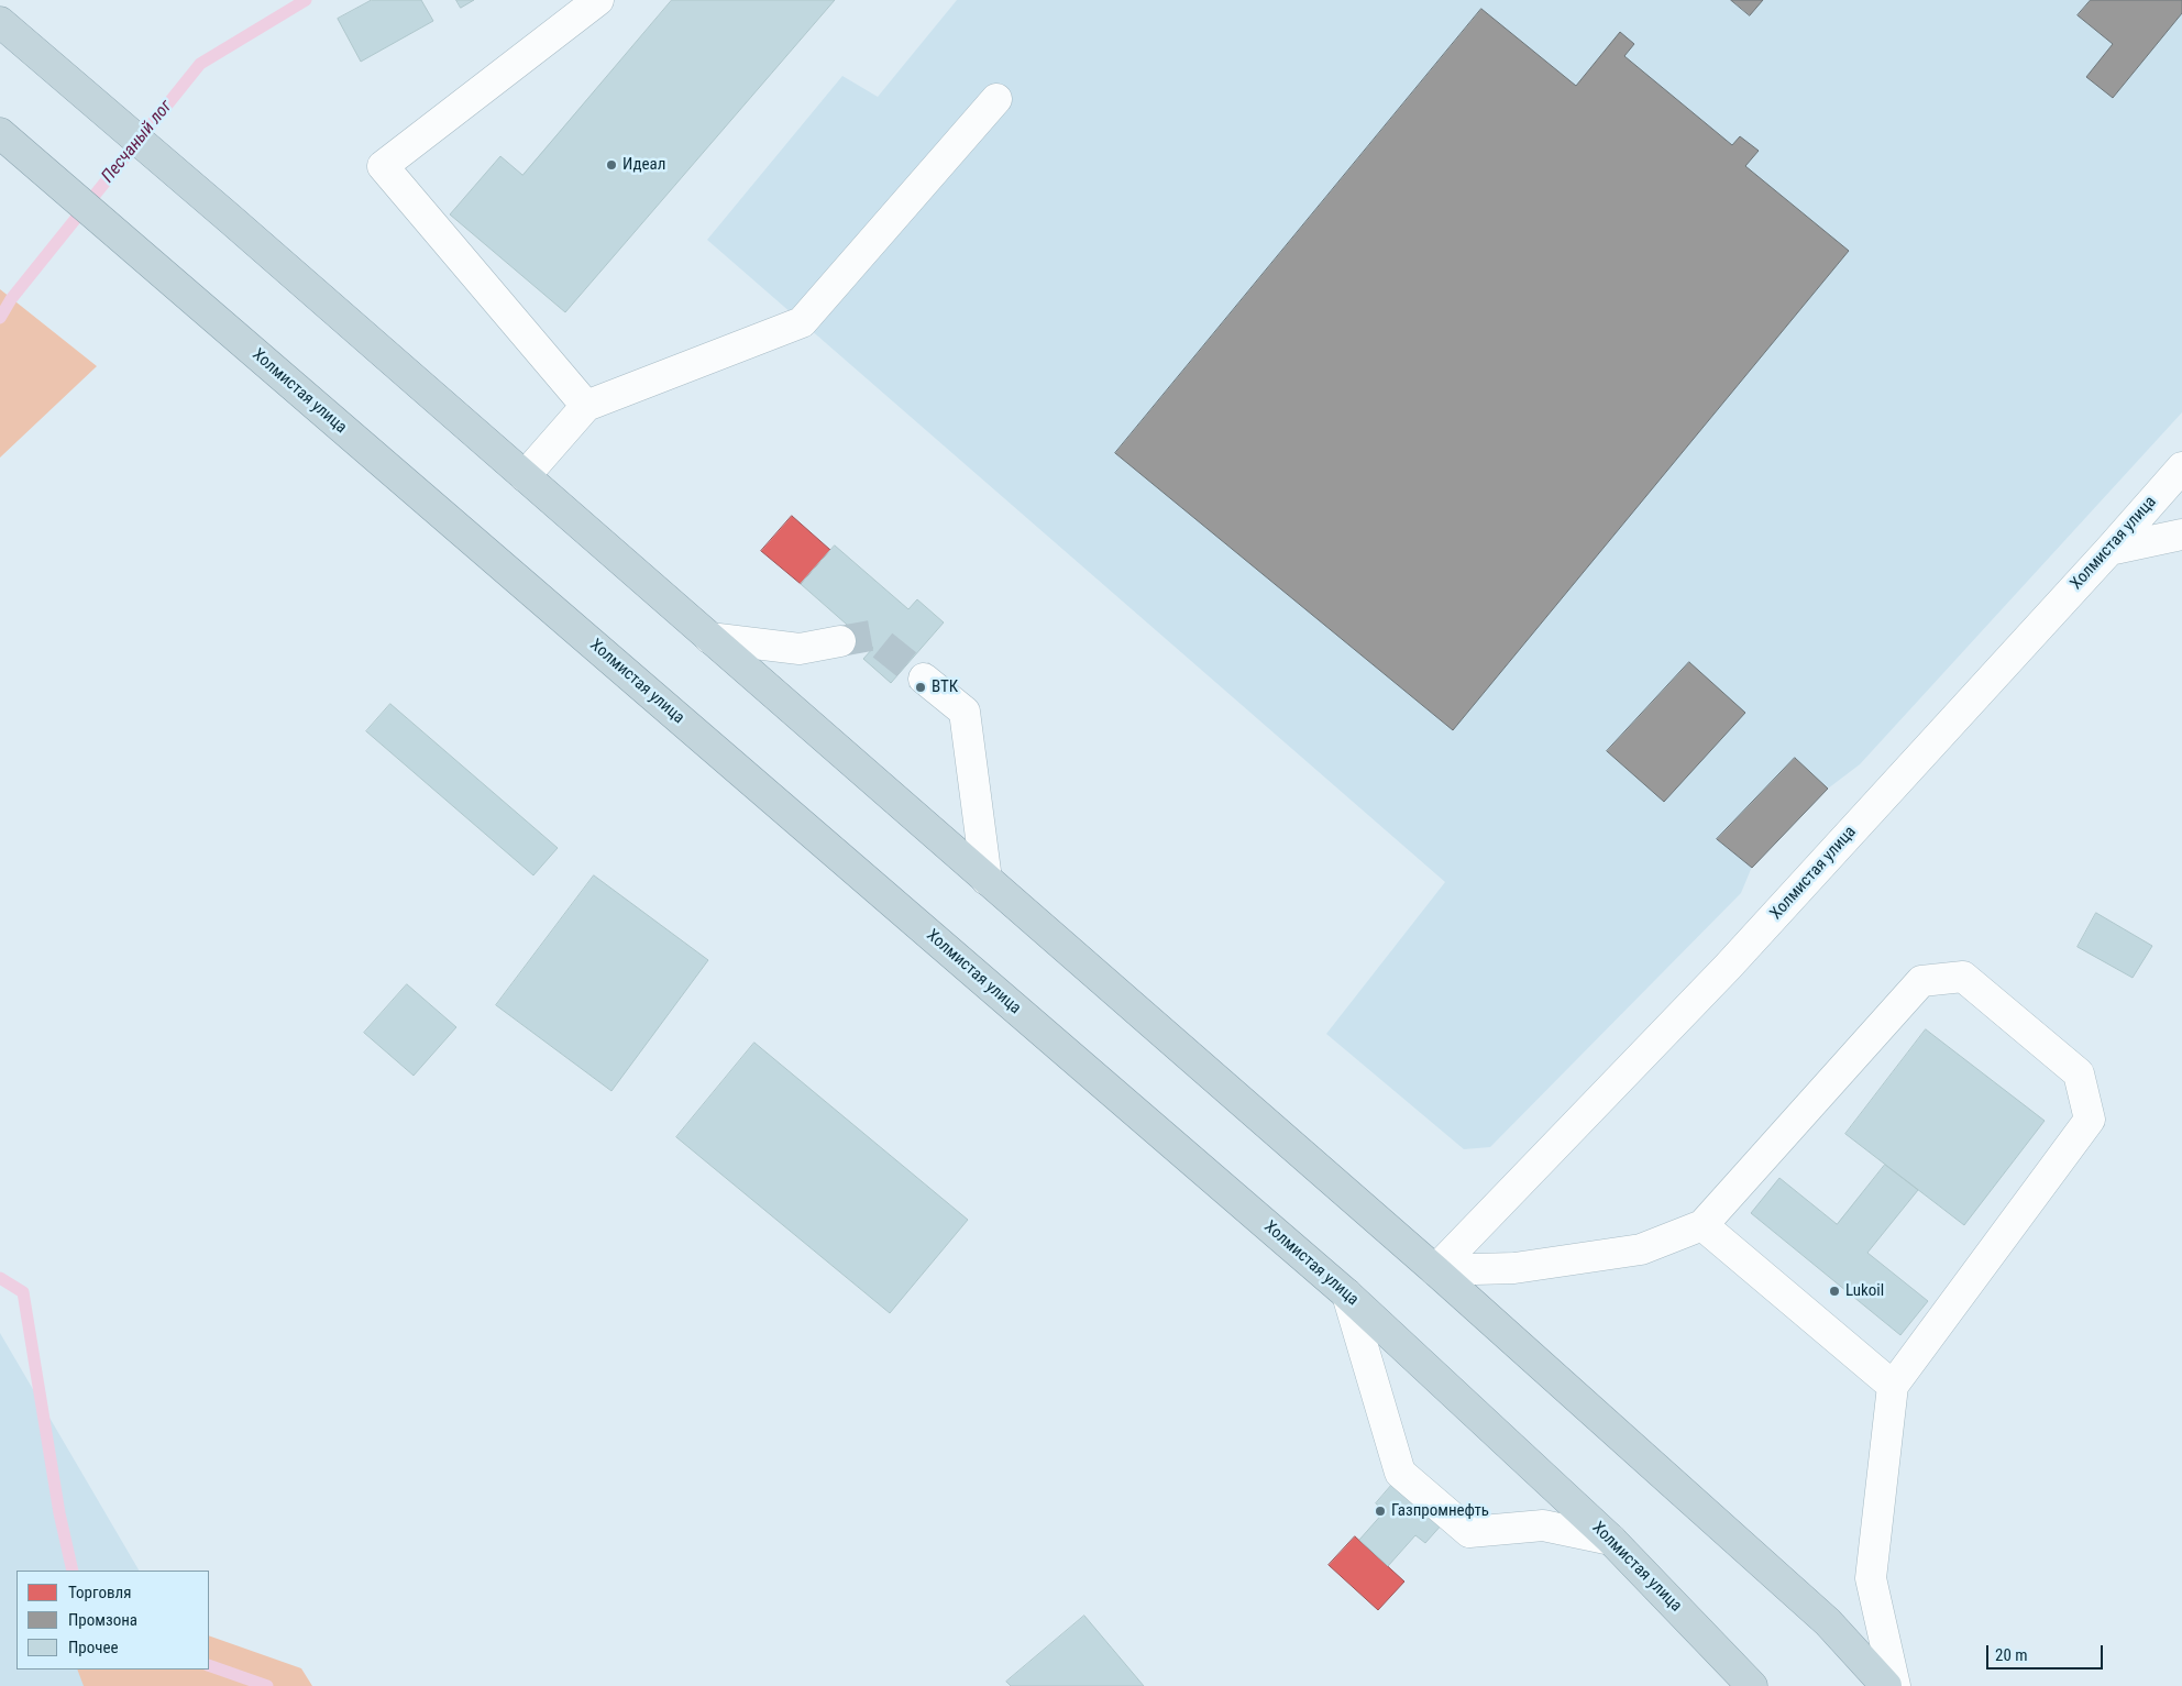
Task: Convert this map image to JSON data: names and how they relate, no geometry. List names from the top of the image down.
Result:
{
  "streets": {
    "highway": ["Холмистая улица"]
  },
  "water": ["Песчаный лог"],
  "places": [
    "Идеал",
    "ВТК",
    "Lukoil",
    "Газпромнефть"
  ],
  "legend": ["Торговля", "Промзона", "Прочее"],
  "scale_bar": "20 m"
}
